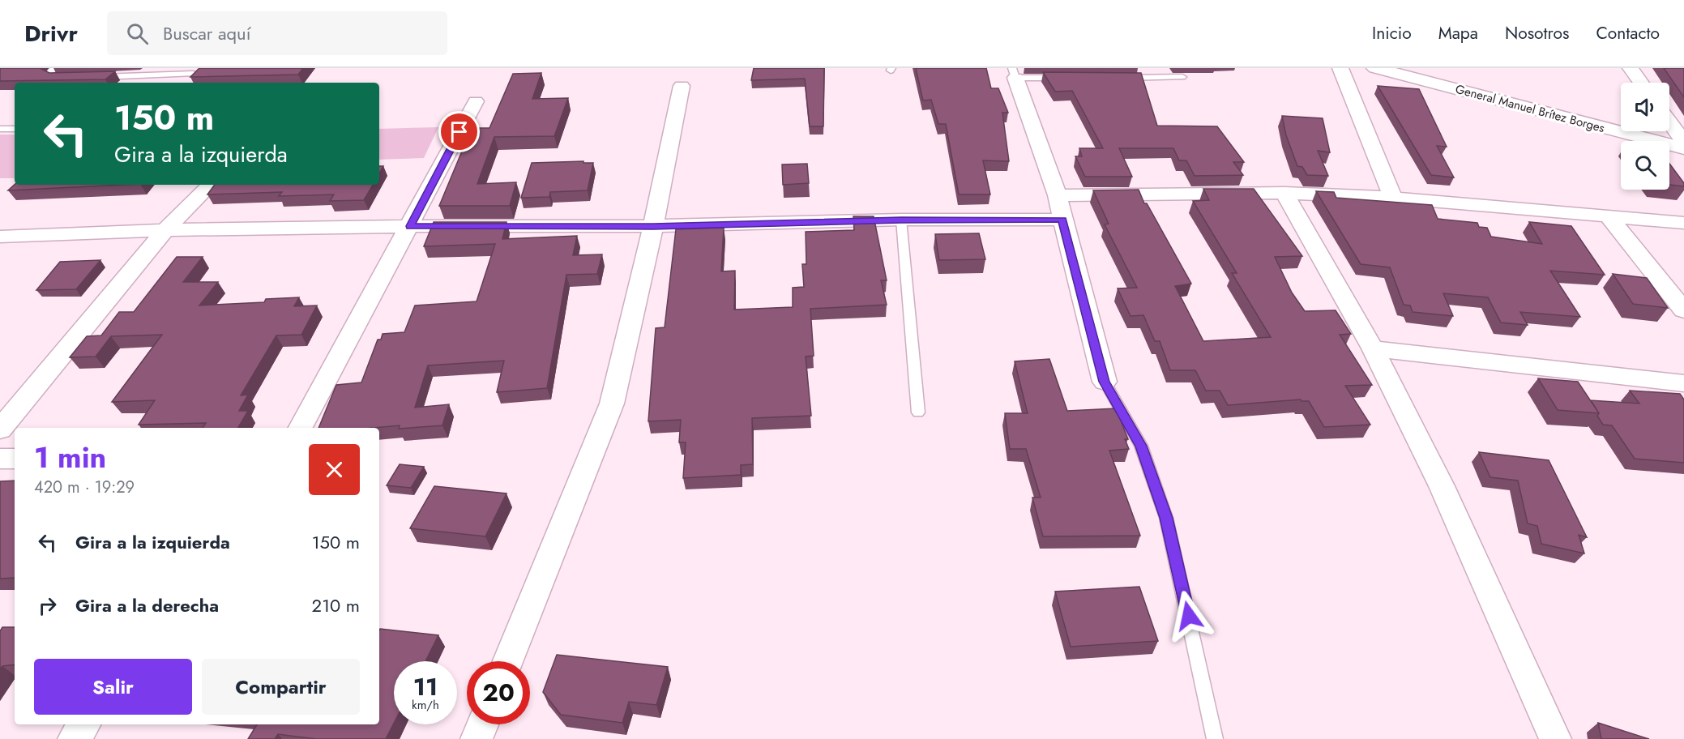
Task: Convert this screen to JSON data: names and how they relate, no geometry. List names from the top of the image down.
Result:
{
  "streets": {
    "street": ["General Manuel Brítez Borges"]
  },
  "page": {
    "header": "Drivr",
    "search": "Buscar aquí",
    "nav": [
      "Inicio",
      "Mapa",
      "Nosotros",
      "Contacto"
    ],
    "turn": ["150 m", "Gira a la izquierda"],
    "heading": ["1 min", "420 m · 19:29"],
    "list": [
      {
        "name": "Gira a la izquierda",
        "value": "150 m"
      },
      {
        "name": "Gira a la derecha",
        "value": "210 m"
      }
    ],
    "buttons": ["Salir", "Compartir"],
    "speed": "11 km/h",
    "limit": "20"
  }
}
